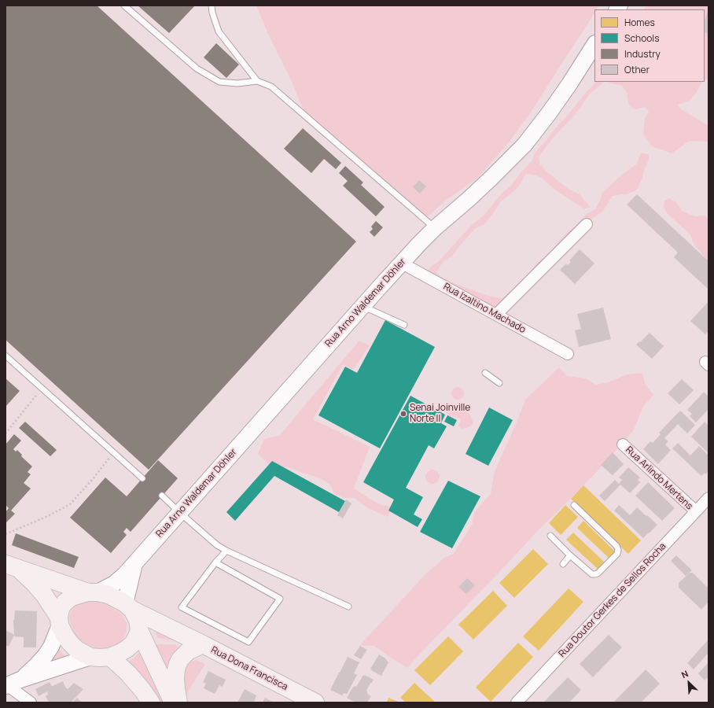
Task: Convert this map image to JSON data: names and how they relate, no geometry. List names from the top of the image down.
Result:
{
  "streets": {
    "main road": ["Rua Arno Waldemar Döhler", "Rua Dona Francisca"],
    "street": ["Rua Izaltino Machado", "Rua Arlindo Mertens", "Rua Doutor Gerkes de Sellos Rocha"]
  },
  "crossings": [
    ["Rua Arno Waldemar Döhler", "Rua Izaltino Machado"],
    ["Rua Arno Waldemar Döhler", "Rua Dona Francisca"],
    ["Rua Arlindo Mertens", "Rua Doutor Gerkes de Sellos Rocha"]
  ],
  "places": ["Senai Joinville Norte II"],
  "legend": [
    "Homes",
    "Schools",
    "Industry",
    "Other"
  ],
  "north": "top left"
}
